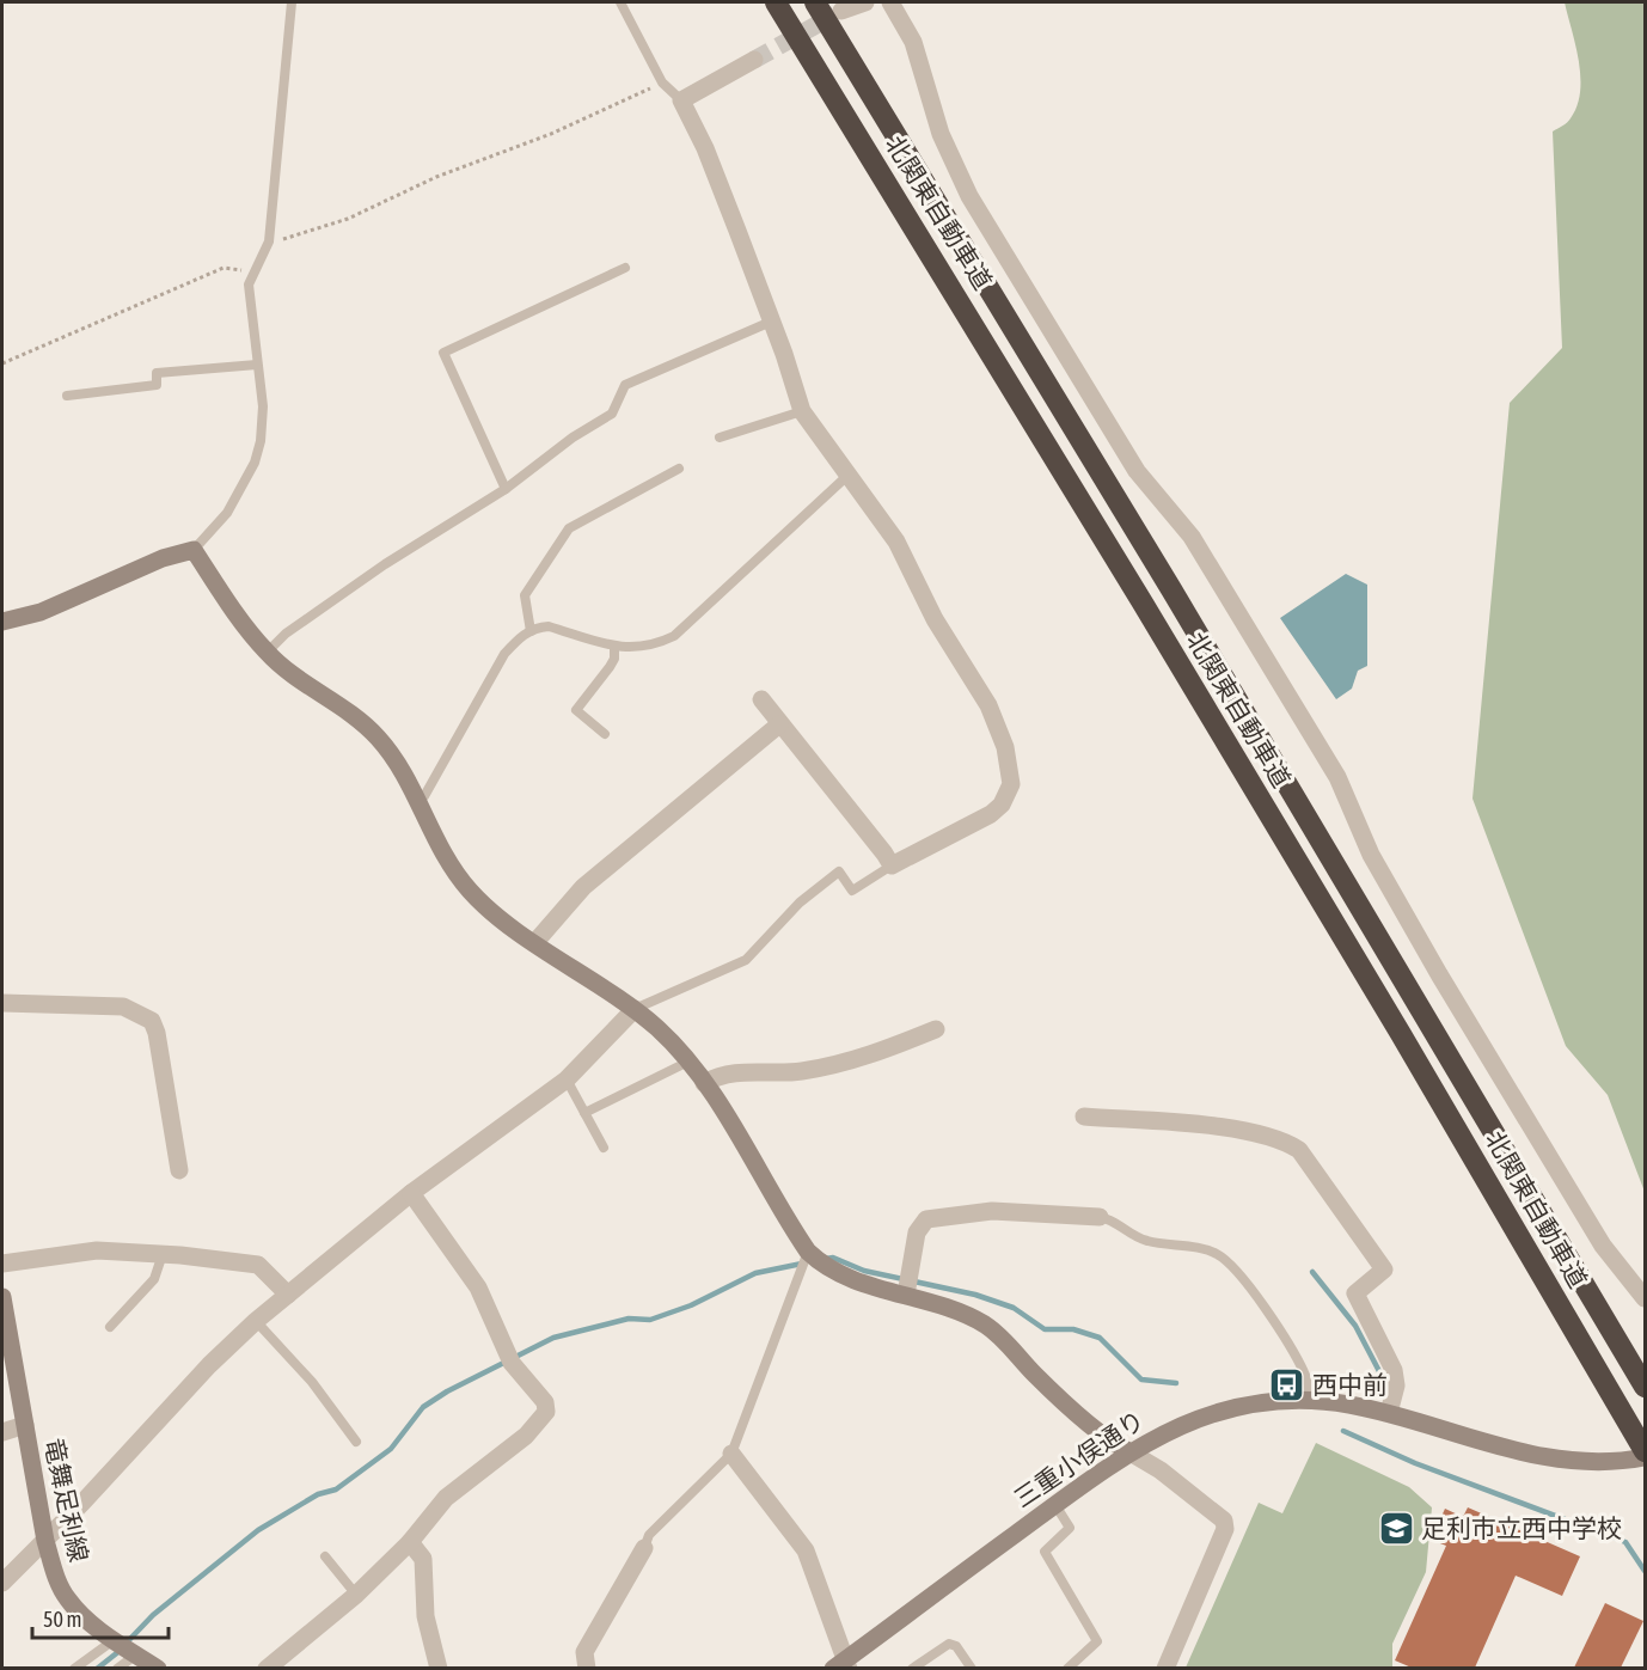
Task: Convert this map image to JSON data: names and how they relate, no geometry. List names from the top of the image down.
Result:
{
  "streets": {
    "highway": ["北関東自動車道"],
    "street": ["三重小俣通り", "竜舞足利線"]
  },
  "places": {
    "bus stop": ["西中前"],
    "school or university": ["足利市立西中学校"]
  },
  "scale_bar": "50 m"
}
